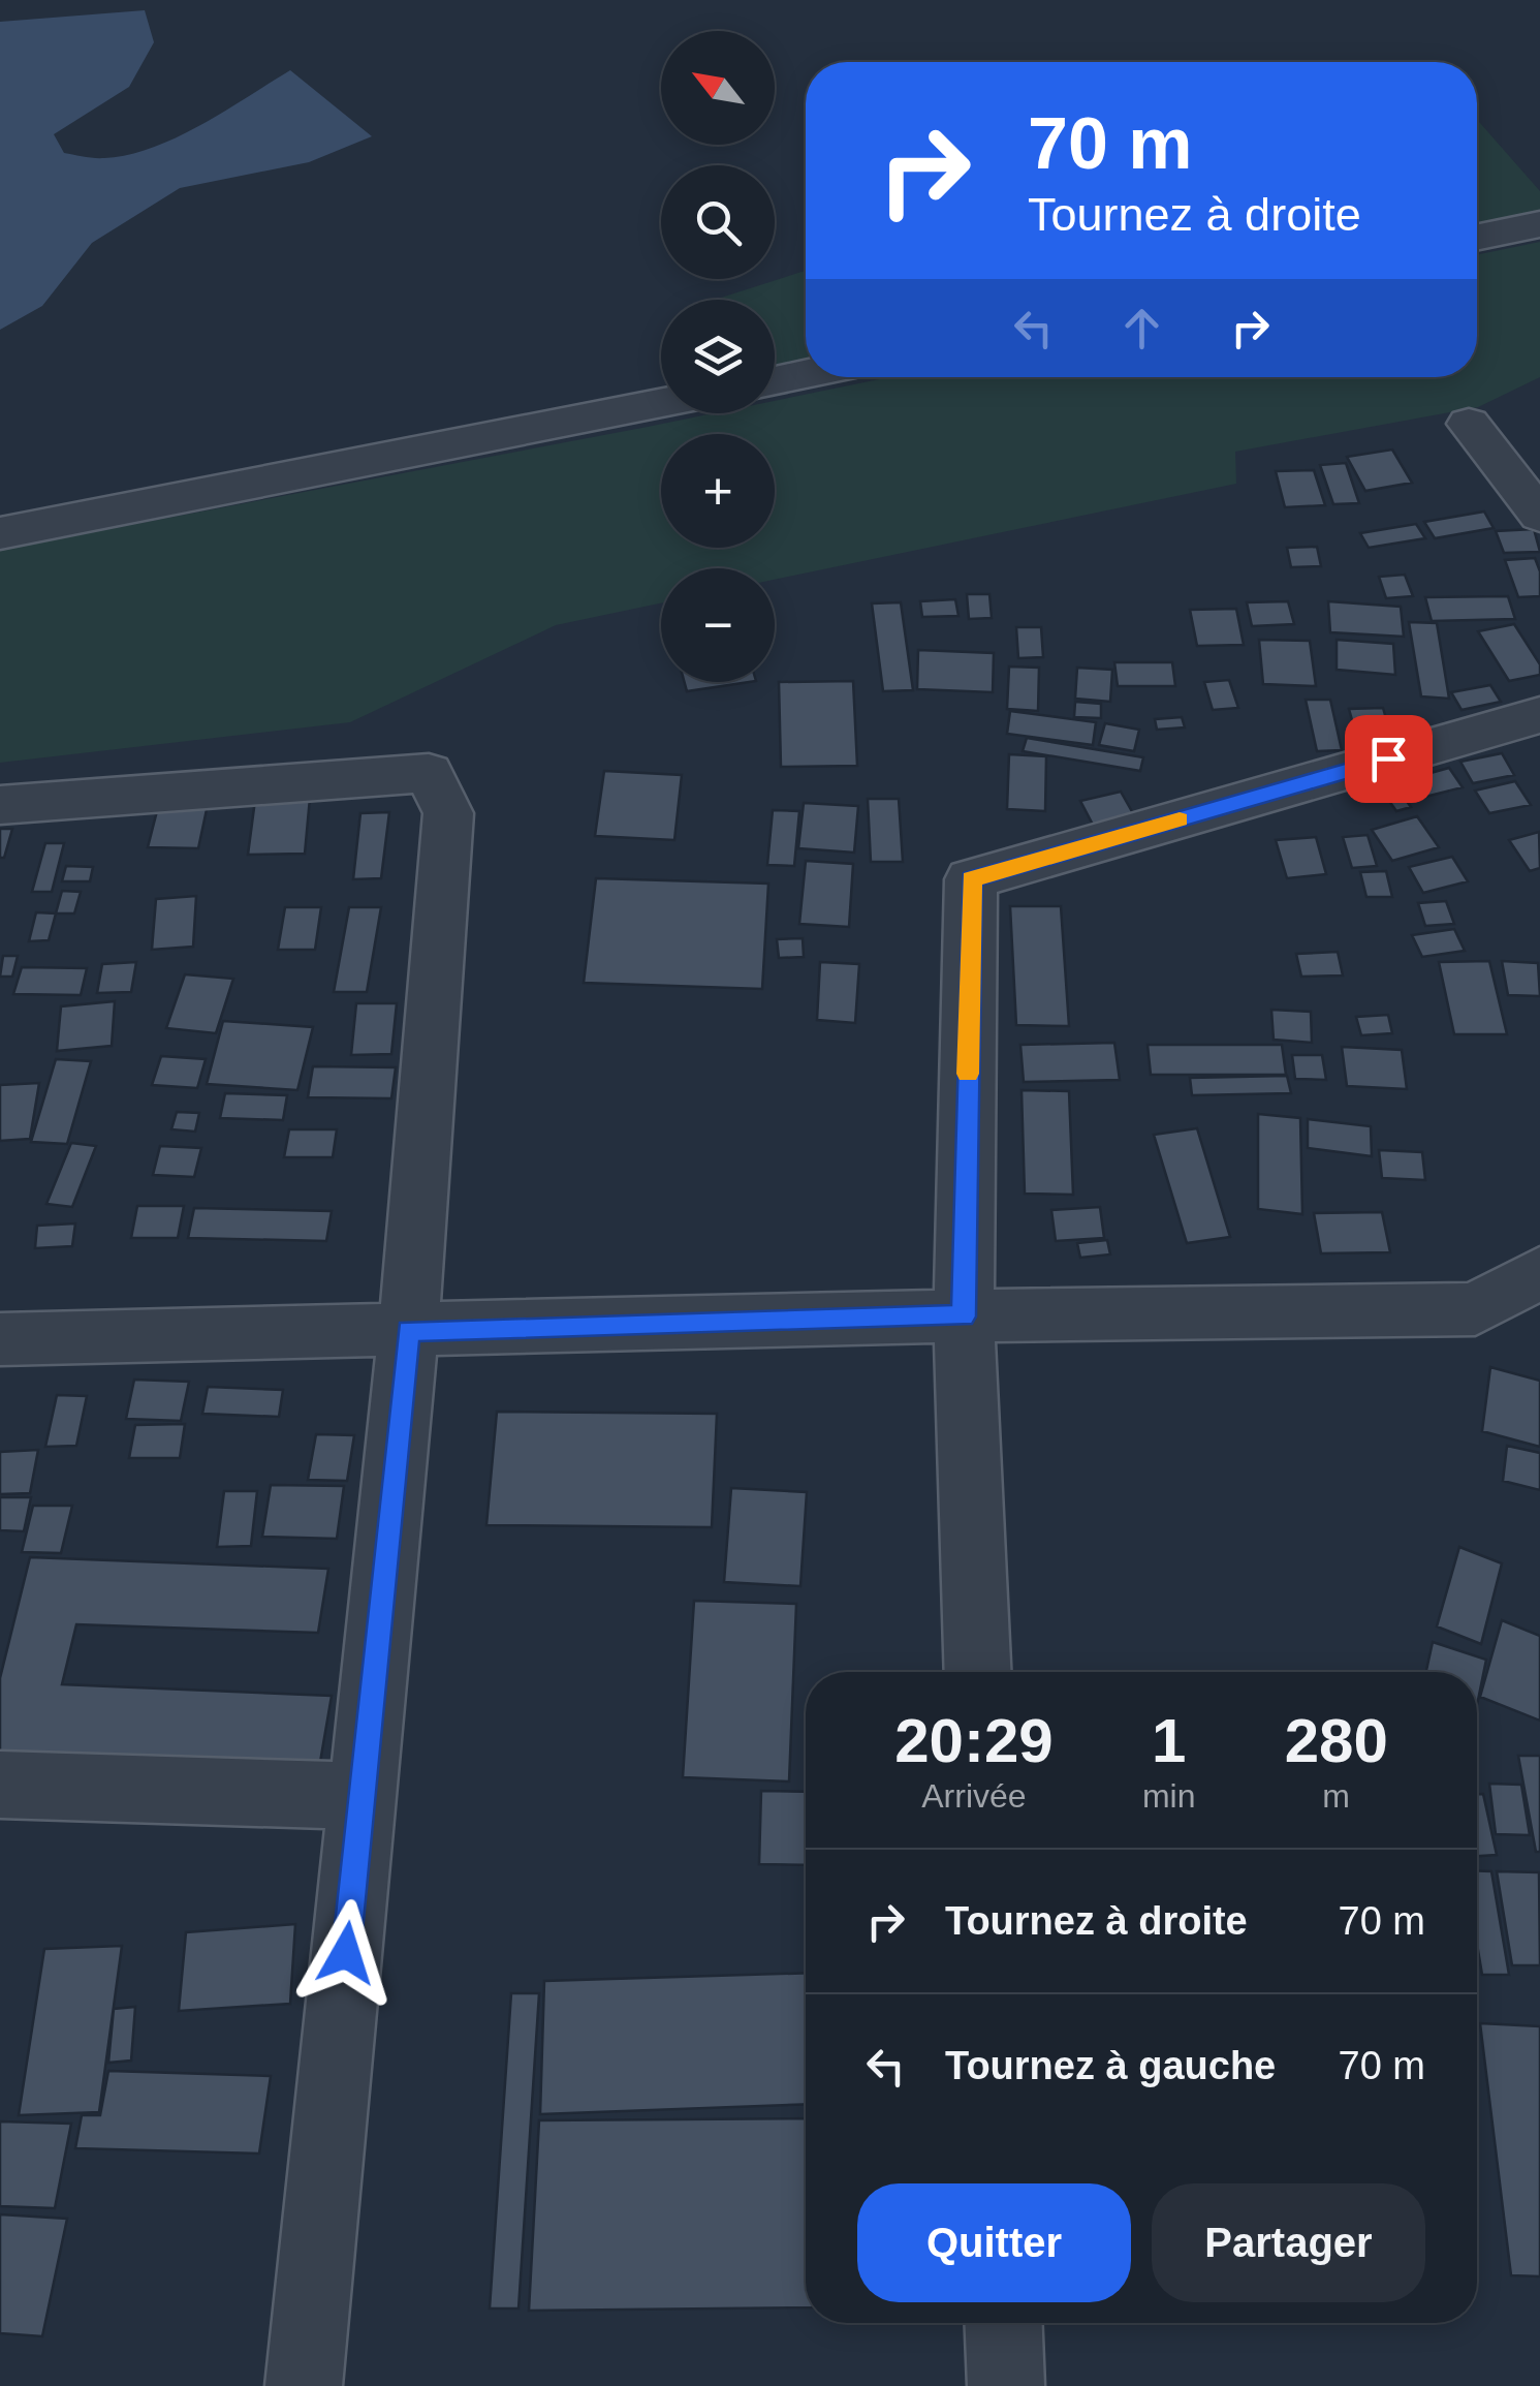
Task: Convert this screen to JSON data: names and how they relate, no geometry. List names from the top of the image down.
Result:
{
  "north": "top left",
  "page": {
    "map_buttons": ["+", "−"],
    "turn": ["70 m", "Tournez à droite"],
    "eta": [
      "20:29",
      "Arrivée",
      "1",
      "min",
      "280",
      "m"
    ],
    "list": [
      {
        "name": "Tournez à droite",
        "value": "70 m"
      },
      {
        "name": "Tournez à gauche",
        "value": "70 m"
      }
    ],
    "buttons": ["Quitter", "Partager"]
  }
}
